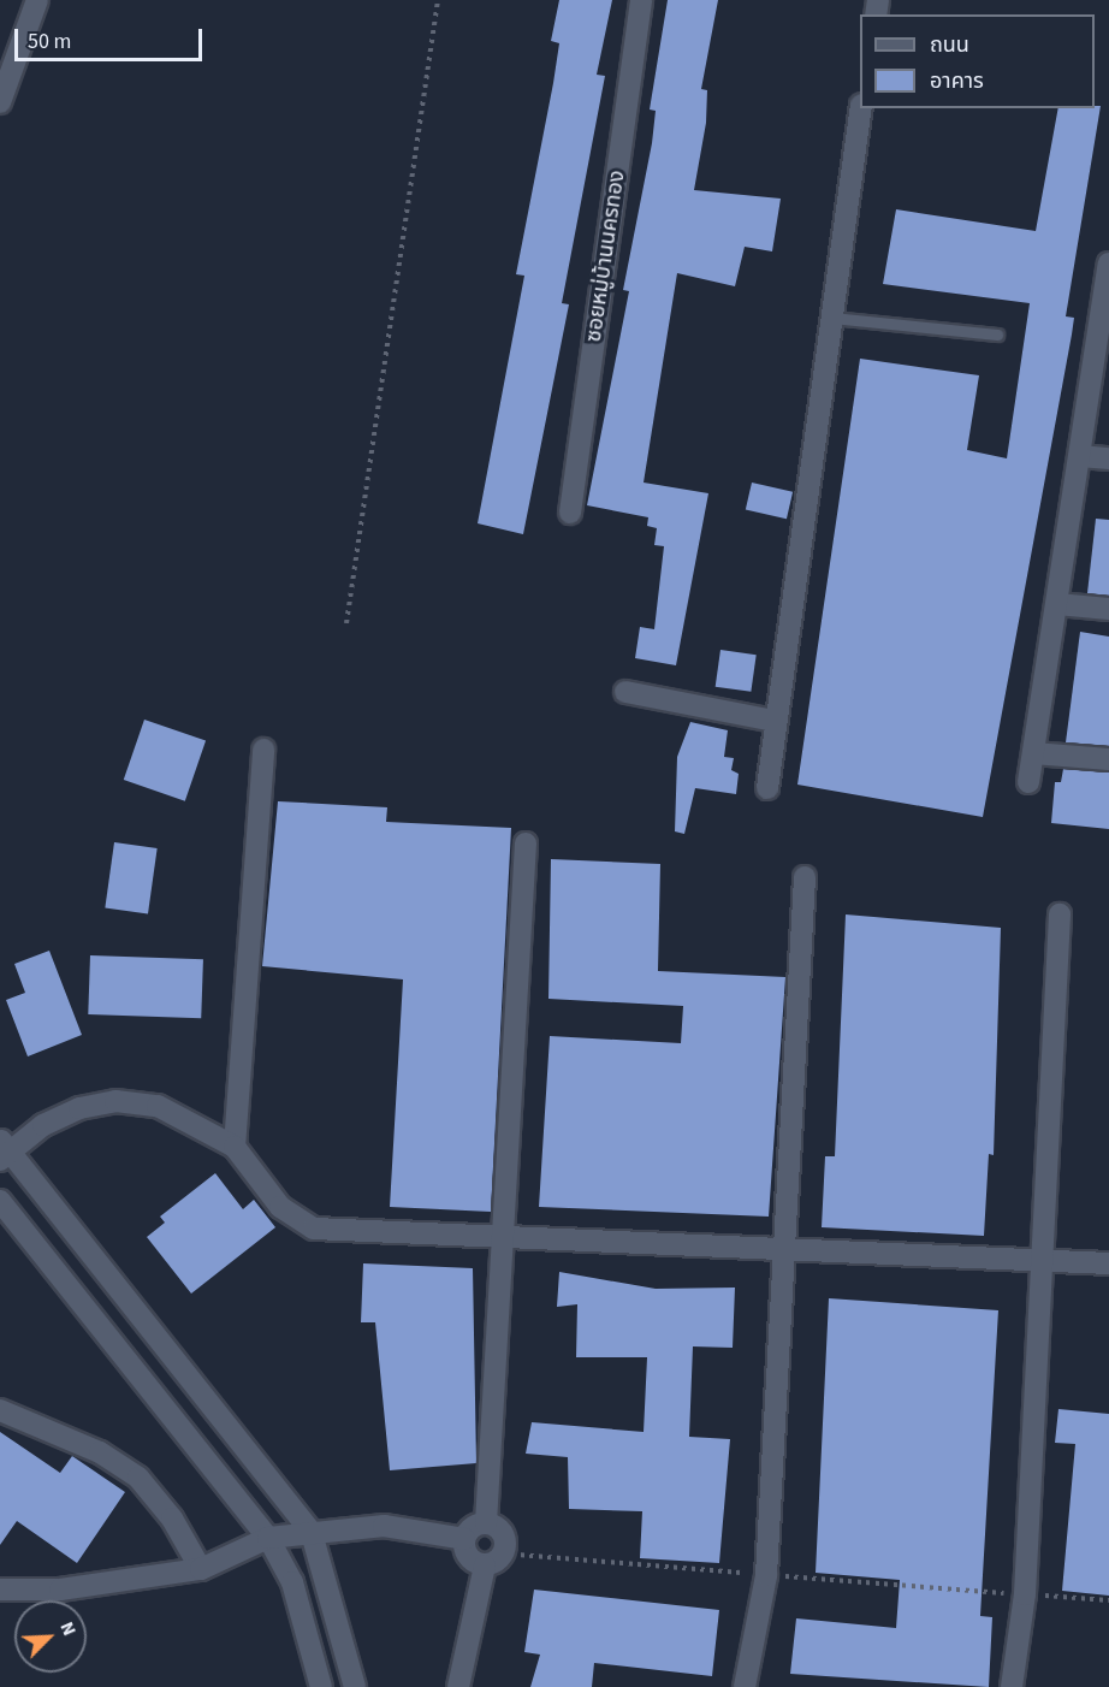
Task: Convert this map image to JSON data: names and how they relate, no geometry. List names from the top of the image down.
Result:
{
  "streets": {
    "street": ["ซอยหมู่บ้านนครทอง"]
  },
  "legend": ["ถนน", "อาคาร"],
  "scale_bar": "50 m",
  "north": "top right"
}
